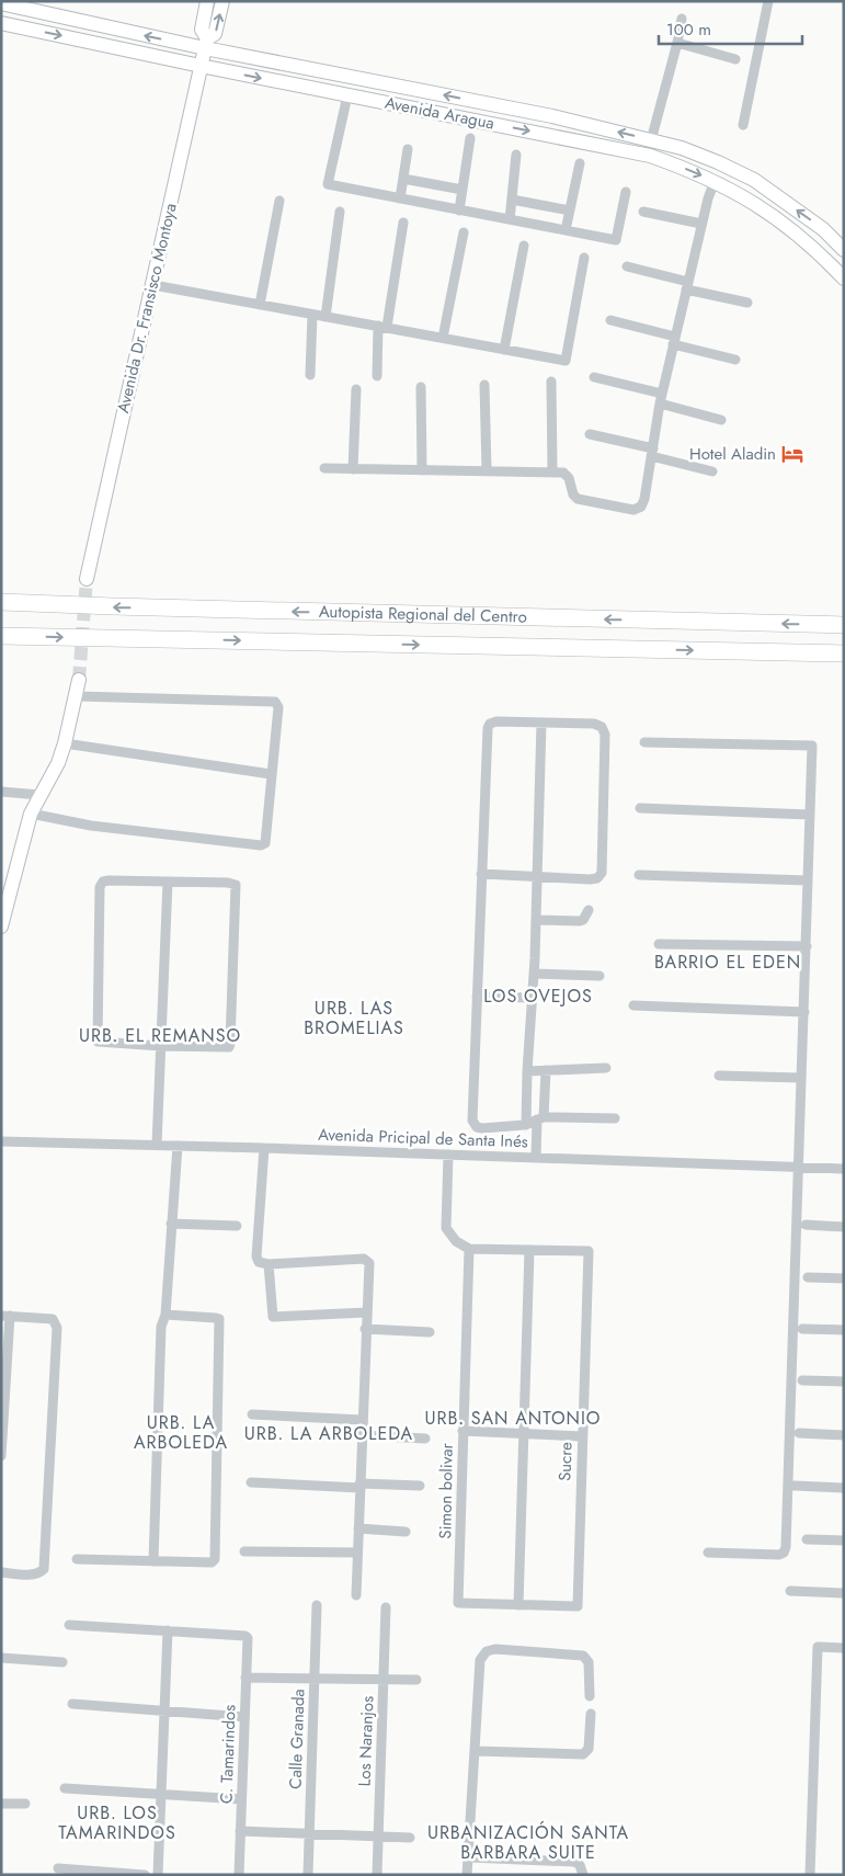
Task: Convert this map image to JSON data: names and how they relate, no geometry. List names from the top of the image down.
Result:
{
  "streets": {
    "highway": ["Autopista Regional del Centro"],
    "street": [
      "Avenida Aragua",
      "Avenida Dr. Fransisco Montoya",
      "Avenida Pricipal de Santa Inés",
      "Sucre",
      "Simon bolivar",
      "Calle Granada",
      "Los Naranjos",
      "C. Tamarindos"
    ]
  },
  "crossings": [
    ["Avenida Aragua", "Avenida Dr. Fransisco Montoya"],
    ["Sucre", "Simon bolivar"]
  ],
  "districts": [
    "BARRIO EL EDEN",
    "LOS OVEJOS",
    "URB. LAS BROMELIAS",
    "URB. EL REMANSO",
    "URB. SAN ANTONIO",
    "URB. LA ARBOLEDA",
    "URB. LA ARBOLEDA",
    "URB. LOS TAMARINDOS",
    "URBANIZACIÓN SANTA BARBARA SUITE"
  ],
  "places": {
    "hotel": ["Hotel Aladin"]
  },
  "scale_bar": "100 m"
}
